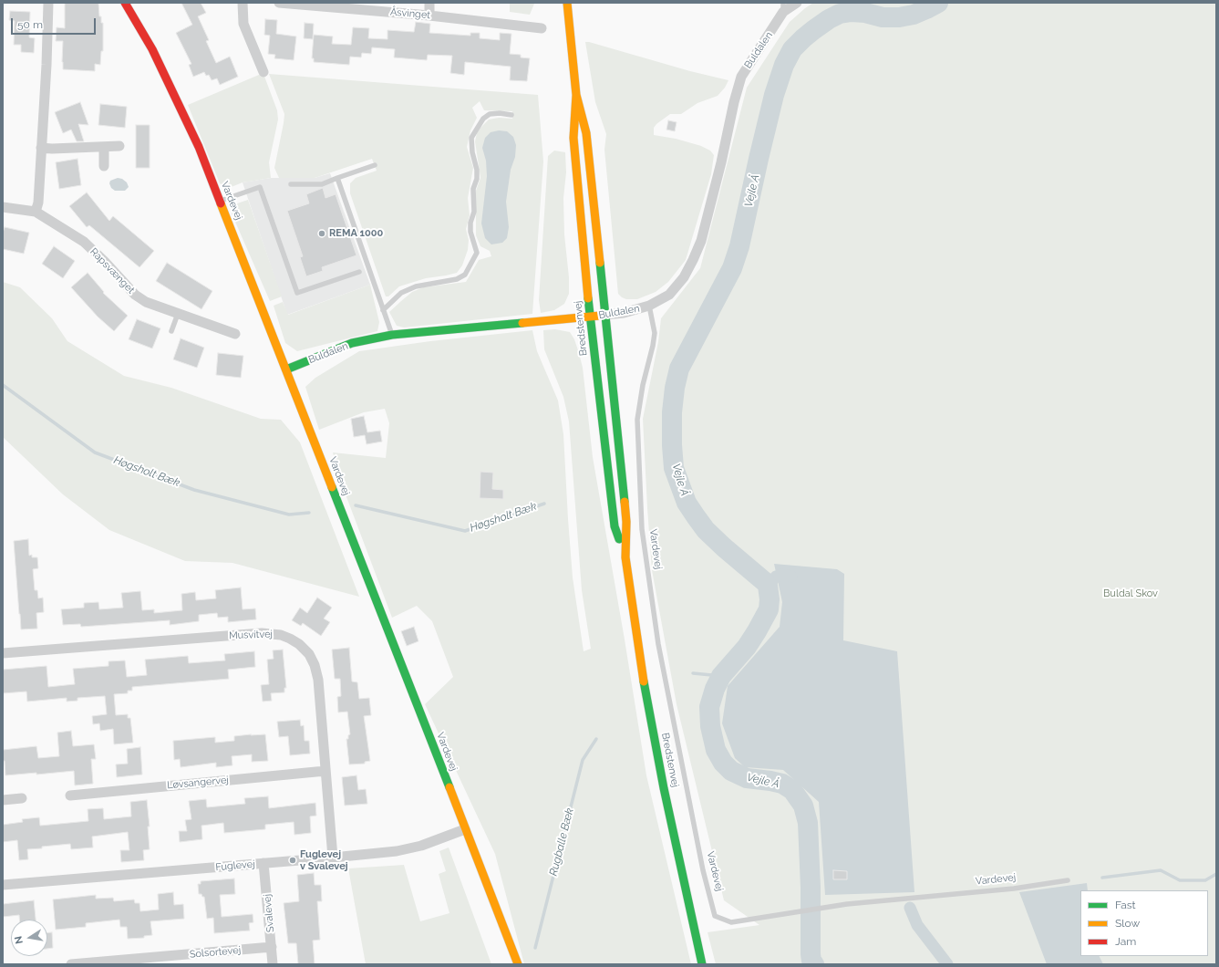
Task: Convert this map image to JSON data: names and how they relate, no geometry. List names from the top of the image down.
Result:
{
  "streets": {
    "main road": ["Buldalen", "Vardevej", "Bredstenvej"],
    "street": [
      "Åsvinget",
      "Rapsvænget",
      "Musvitvej",
      "Løvsangervej",
      "Fuglevej",
      "Svalevej",
      "Solsortevej"
    ]
  },
  "crossings": [
    ["Buldalen", "Vardevej"],
    ["Buldalen", "Bredstenvej"],
    ["Vardevej", "Fuglevej"],
    ["Musvitvej", "Løvsangervej"],
    ["Musvitvej", "Fuglevej"],
    ["Fuglevej", "Svalevej"],
    ["Svalevej", "Solsortevej"]
  ],
  "water": ["Vejle Å", "Høgsholt Bæk", "Rugballe Bæk"],
  "parks": ["Buldal Skov"],
  "places": ["REMA 1000", "Fuglevej v Svalevej"],
  "legend": ["Fast", "Slow", "Jam"],
  "scale_bar": "50 m",
  "north": "left"
}
